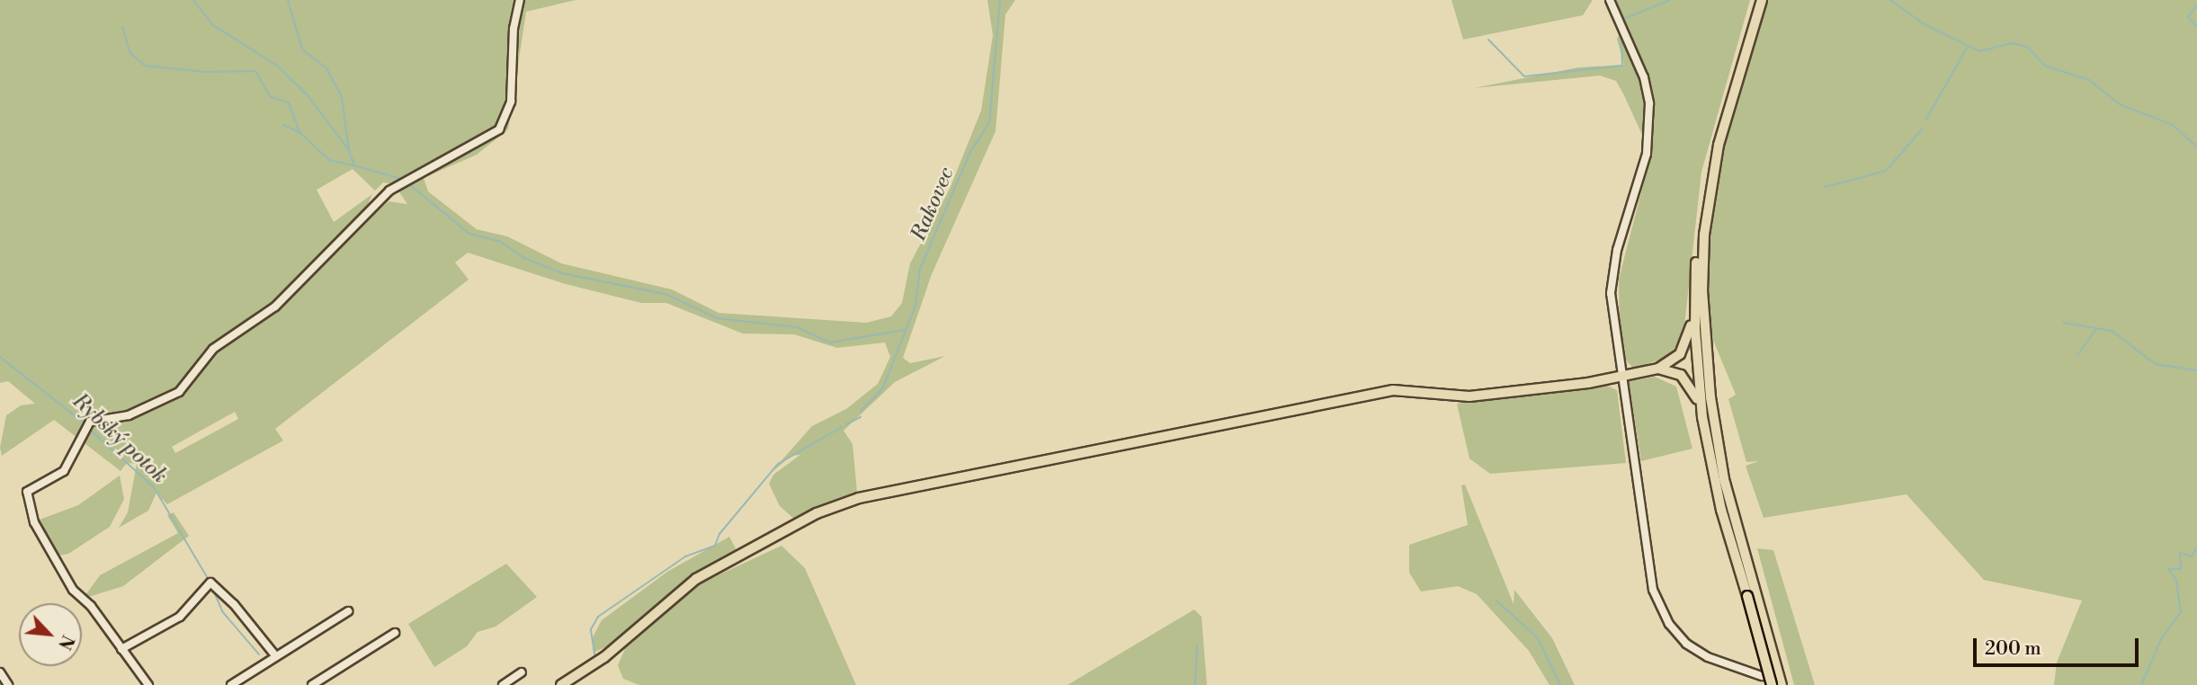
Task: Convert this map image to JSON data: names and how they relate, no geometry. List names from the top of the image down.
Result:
{
  "water": ["Rakovec", "Rybský potok"],
  "scale_bar": "200 m",
  "north": "bottom right"
}
